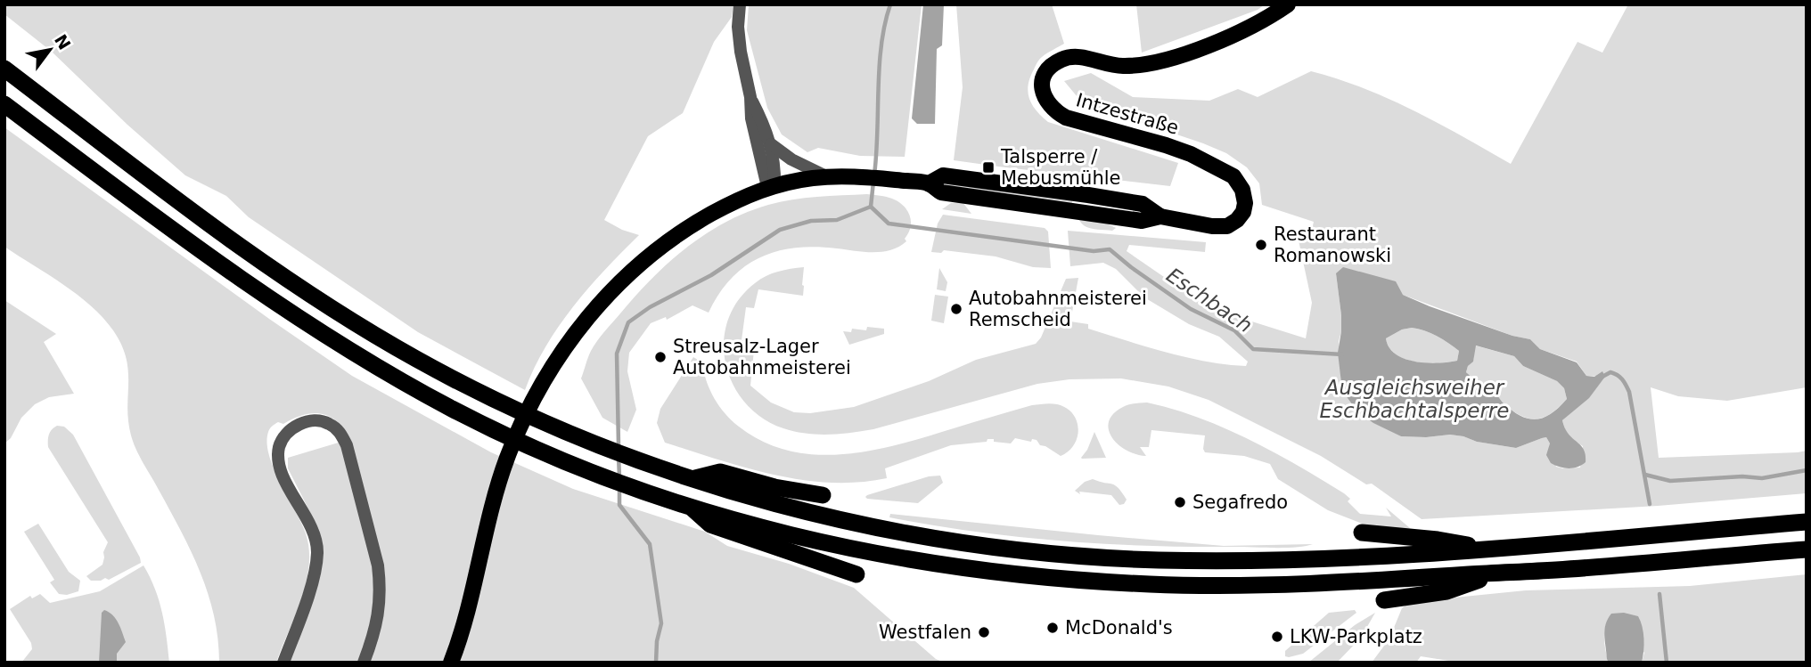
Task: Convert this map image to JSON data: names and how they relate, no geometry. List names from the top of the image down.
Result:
{
  "streets": {
    "main road": ["Intzestraße"]
  },
  "water": ["Eschbach", "Ausgleichsweiher Eschbachtalsperre"],
  "places": {
    "transit": ["Talsperre / Mebusmühle"],
    "other": [
      "Restaurant Romanowski",
      "Autobahnmeisterei Remscheid",
      "Streusalz-Lager Autobahnmeisterei",
      "Segafredo",
      "McDonald's",
      "Westfalen",
      "LKW-Parkplatz"
    ]
  },
  "north": "top right"
}
